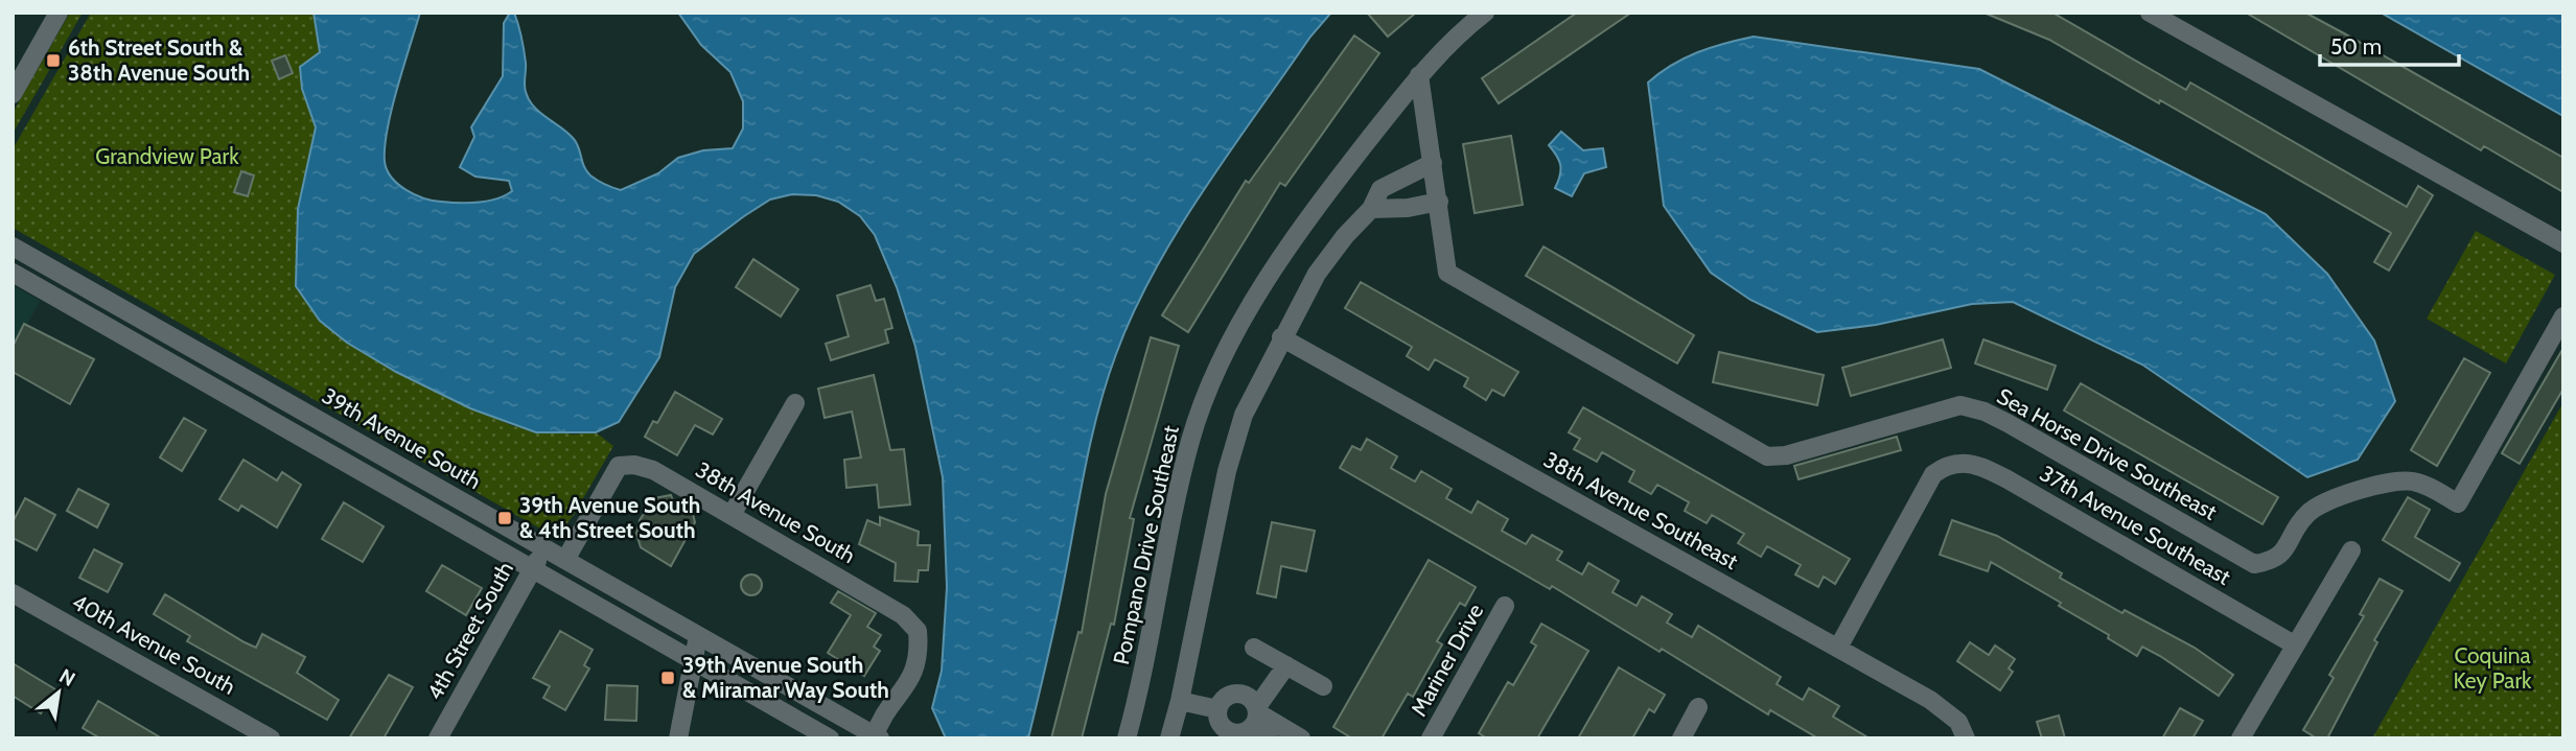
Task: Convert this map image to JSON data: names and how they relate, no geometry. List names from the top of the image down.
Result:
{
  "streets": {
    "street": [
      "39th Avenue South",
      "Sea Horse Drive Southeast",
      "38th Avenue Southeast",
      "38th Avenue South",
      "37th Avenue Southeast",
      "Pompano Drive Southeast",
      "4th Street South",
      "40th Avenue South",
      "Mariner Drive"
    ]
  },
  "crossings": [
    ["39th Avenue South", "38th Avenue South"],
    ["39th Avenue South", "4th Street South"],
    ["38th Avenue Southeast", "37th Avenue Southeast"]
  ],
  "parks": ["Grandview Park", "Coquina Key Park"],
  "places": {
    "transit": ["6th Street South & 38th Avenue South", "39th Avenue South & 4th Street South", "39th Avenue South & Miramar Way South"]
  },
  "scale_bar": "50 m",
  "north": "top right"
}
